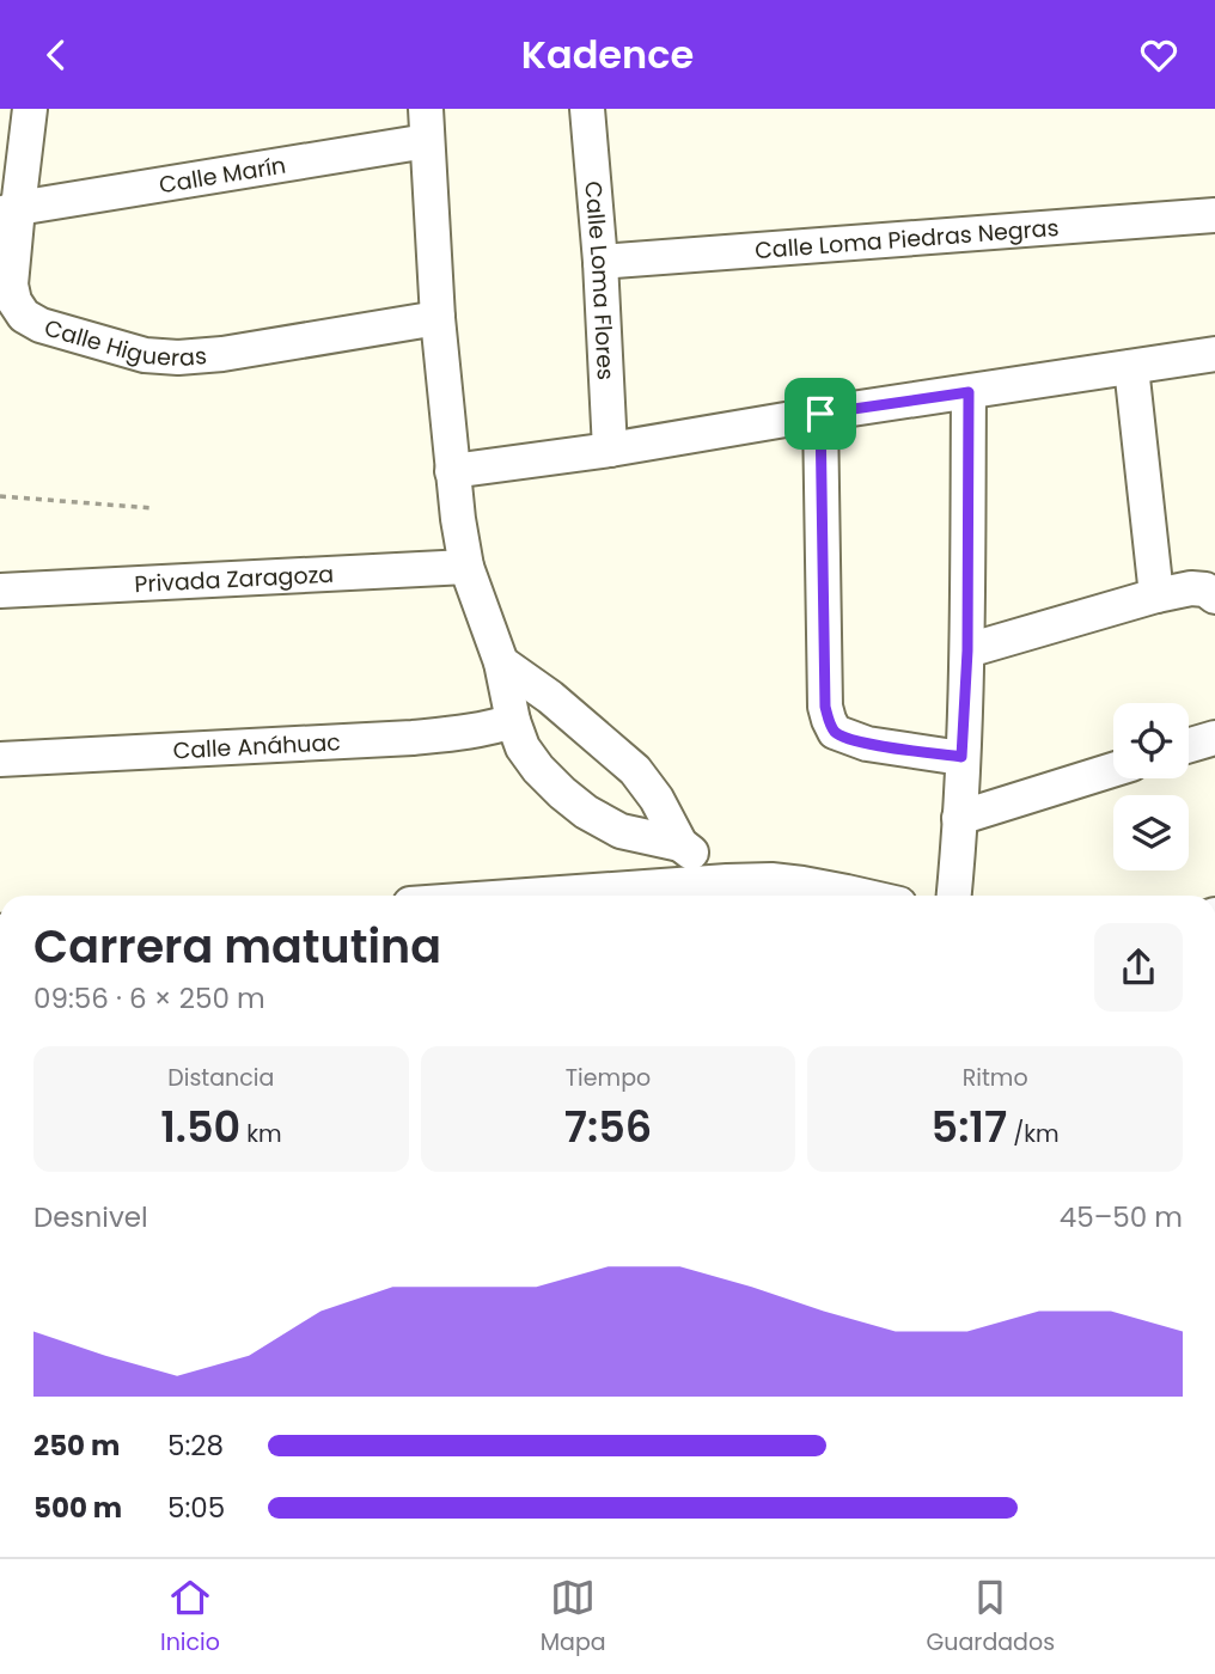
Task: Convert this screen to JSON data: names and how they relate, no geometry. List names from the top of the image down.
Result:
{
  "streets": {
    "street": [
      "Calle Marín",
      "Calle Loma Piedras Negras",
      "Calle Loma Flores",
      "Calle Higueras",
      "Privada Zaragoza",
      "Calle Anáhuac"
    ]
  },
  "crossings": [
    ["Calle Marín", "Calle Higueras"],
    ["Calle Loma Piedras Negras", "Calle Loma Flores"]
  ],
  "page": {
    "header": "Kadence",
    "heading": ["Carrera matutina", "09:56 · 6 × 250 m"],
    "stats": [
      ["Distancia", "1.50 km"],
      ["Tiempo", "7:56"],
      ["Ritmo", "5:17 /km"]
    ],
    "chart": ["Desnivel", "45–50 m"],
    "list": [
      {
        "name": "250 m",
        "note": "5:28"
      },
      {
        "name": "500 m",
        "note": "5:05"
      }
    ],
    "tabs": ["Inicio", "Mapa", "Guardados"]
  }
}
